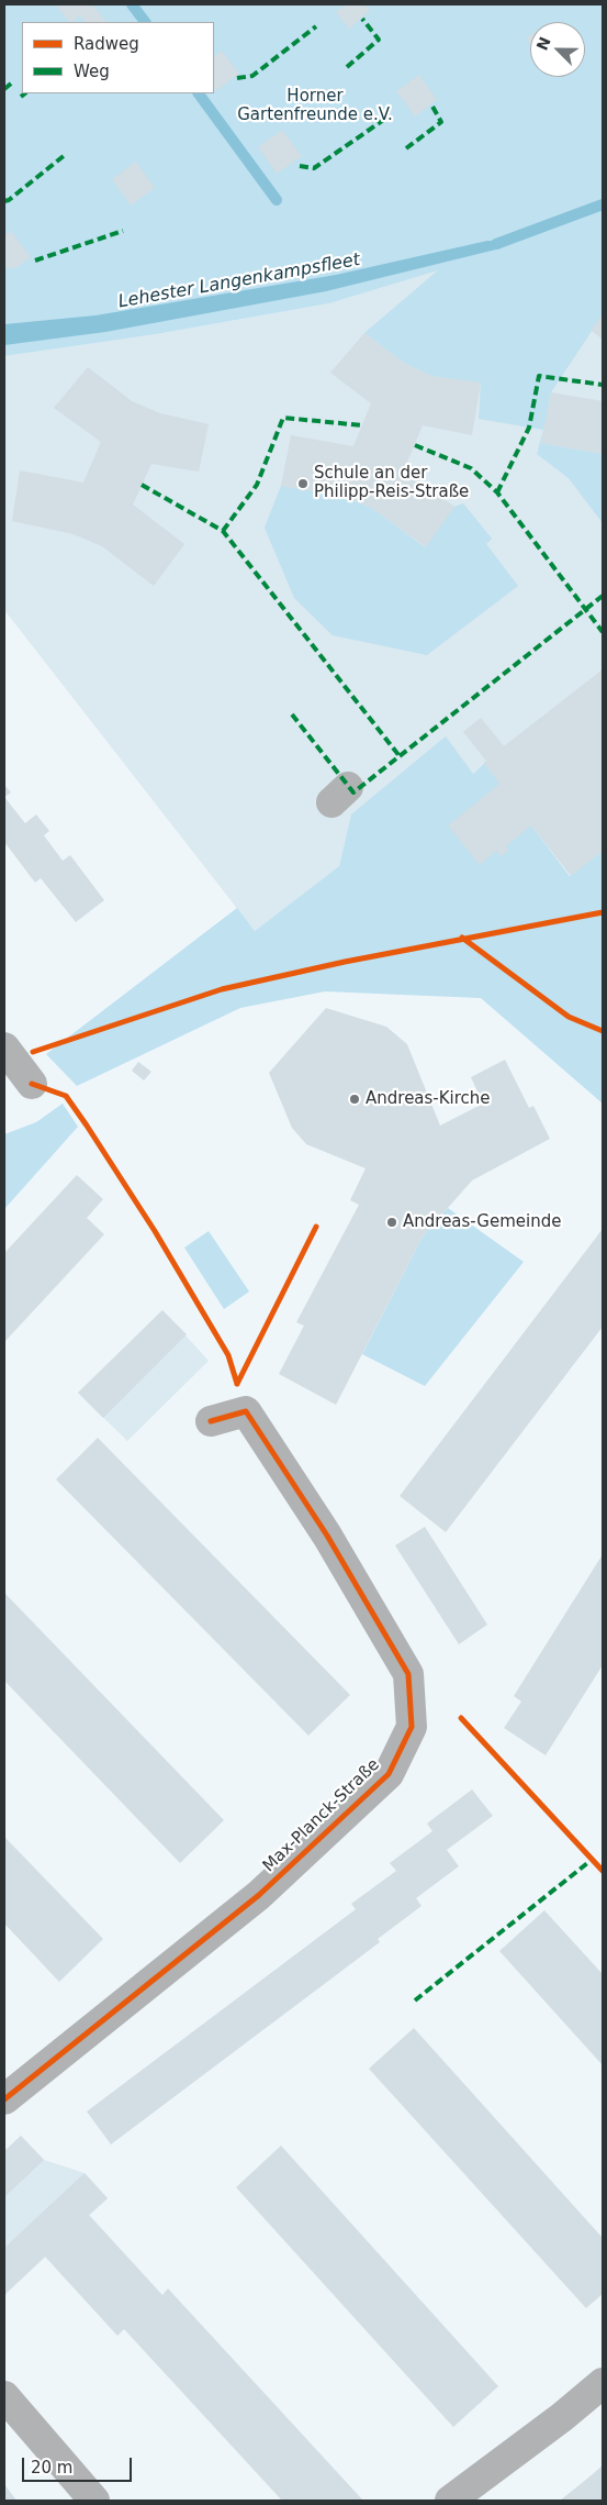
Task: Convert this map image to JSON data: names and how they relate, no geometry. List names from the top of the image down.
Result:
{
  "streets": {
    "street": ["Max-Planck-Straße"]
  },
  "water": ["Lehester Langenkampsfleet"],
  "parks": ["Horner Gartenfreunde e.V."],
  "places": ["Schule an der Philipp-Reis-Straße", "Andreas-Kirche", "Andreas-Gemeinde"],
  "legend": ["Radweg", "Weg"],
  "scale_bar": "20 m",
  "north": "top left"
}
